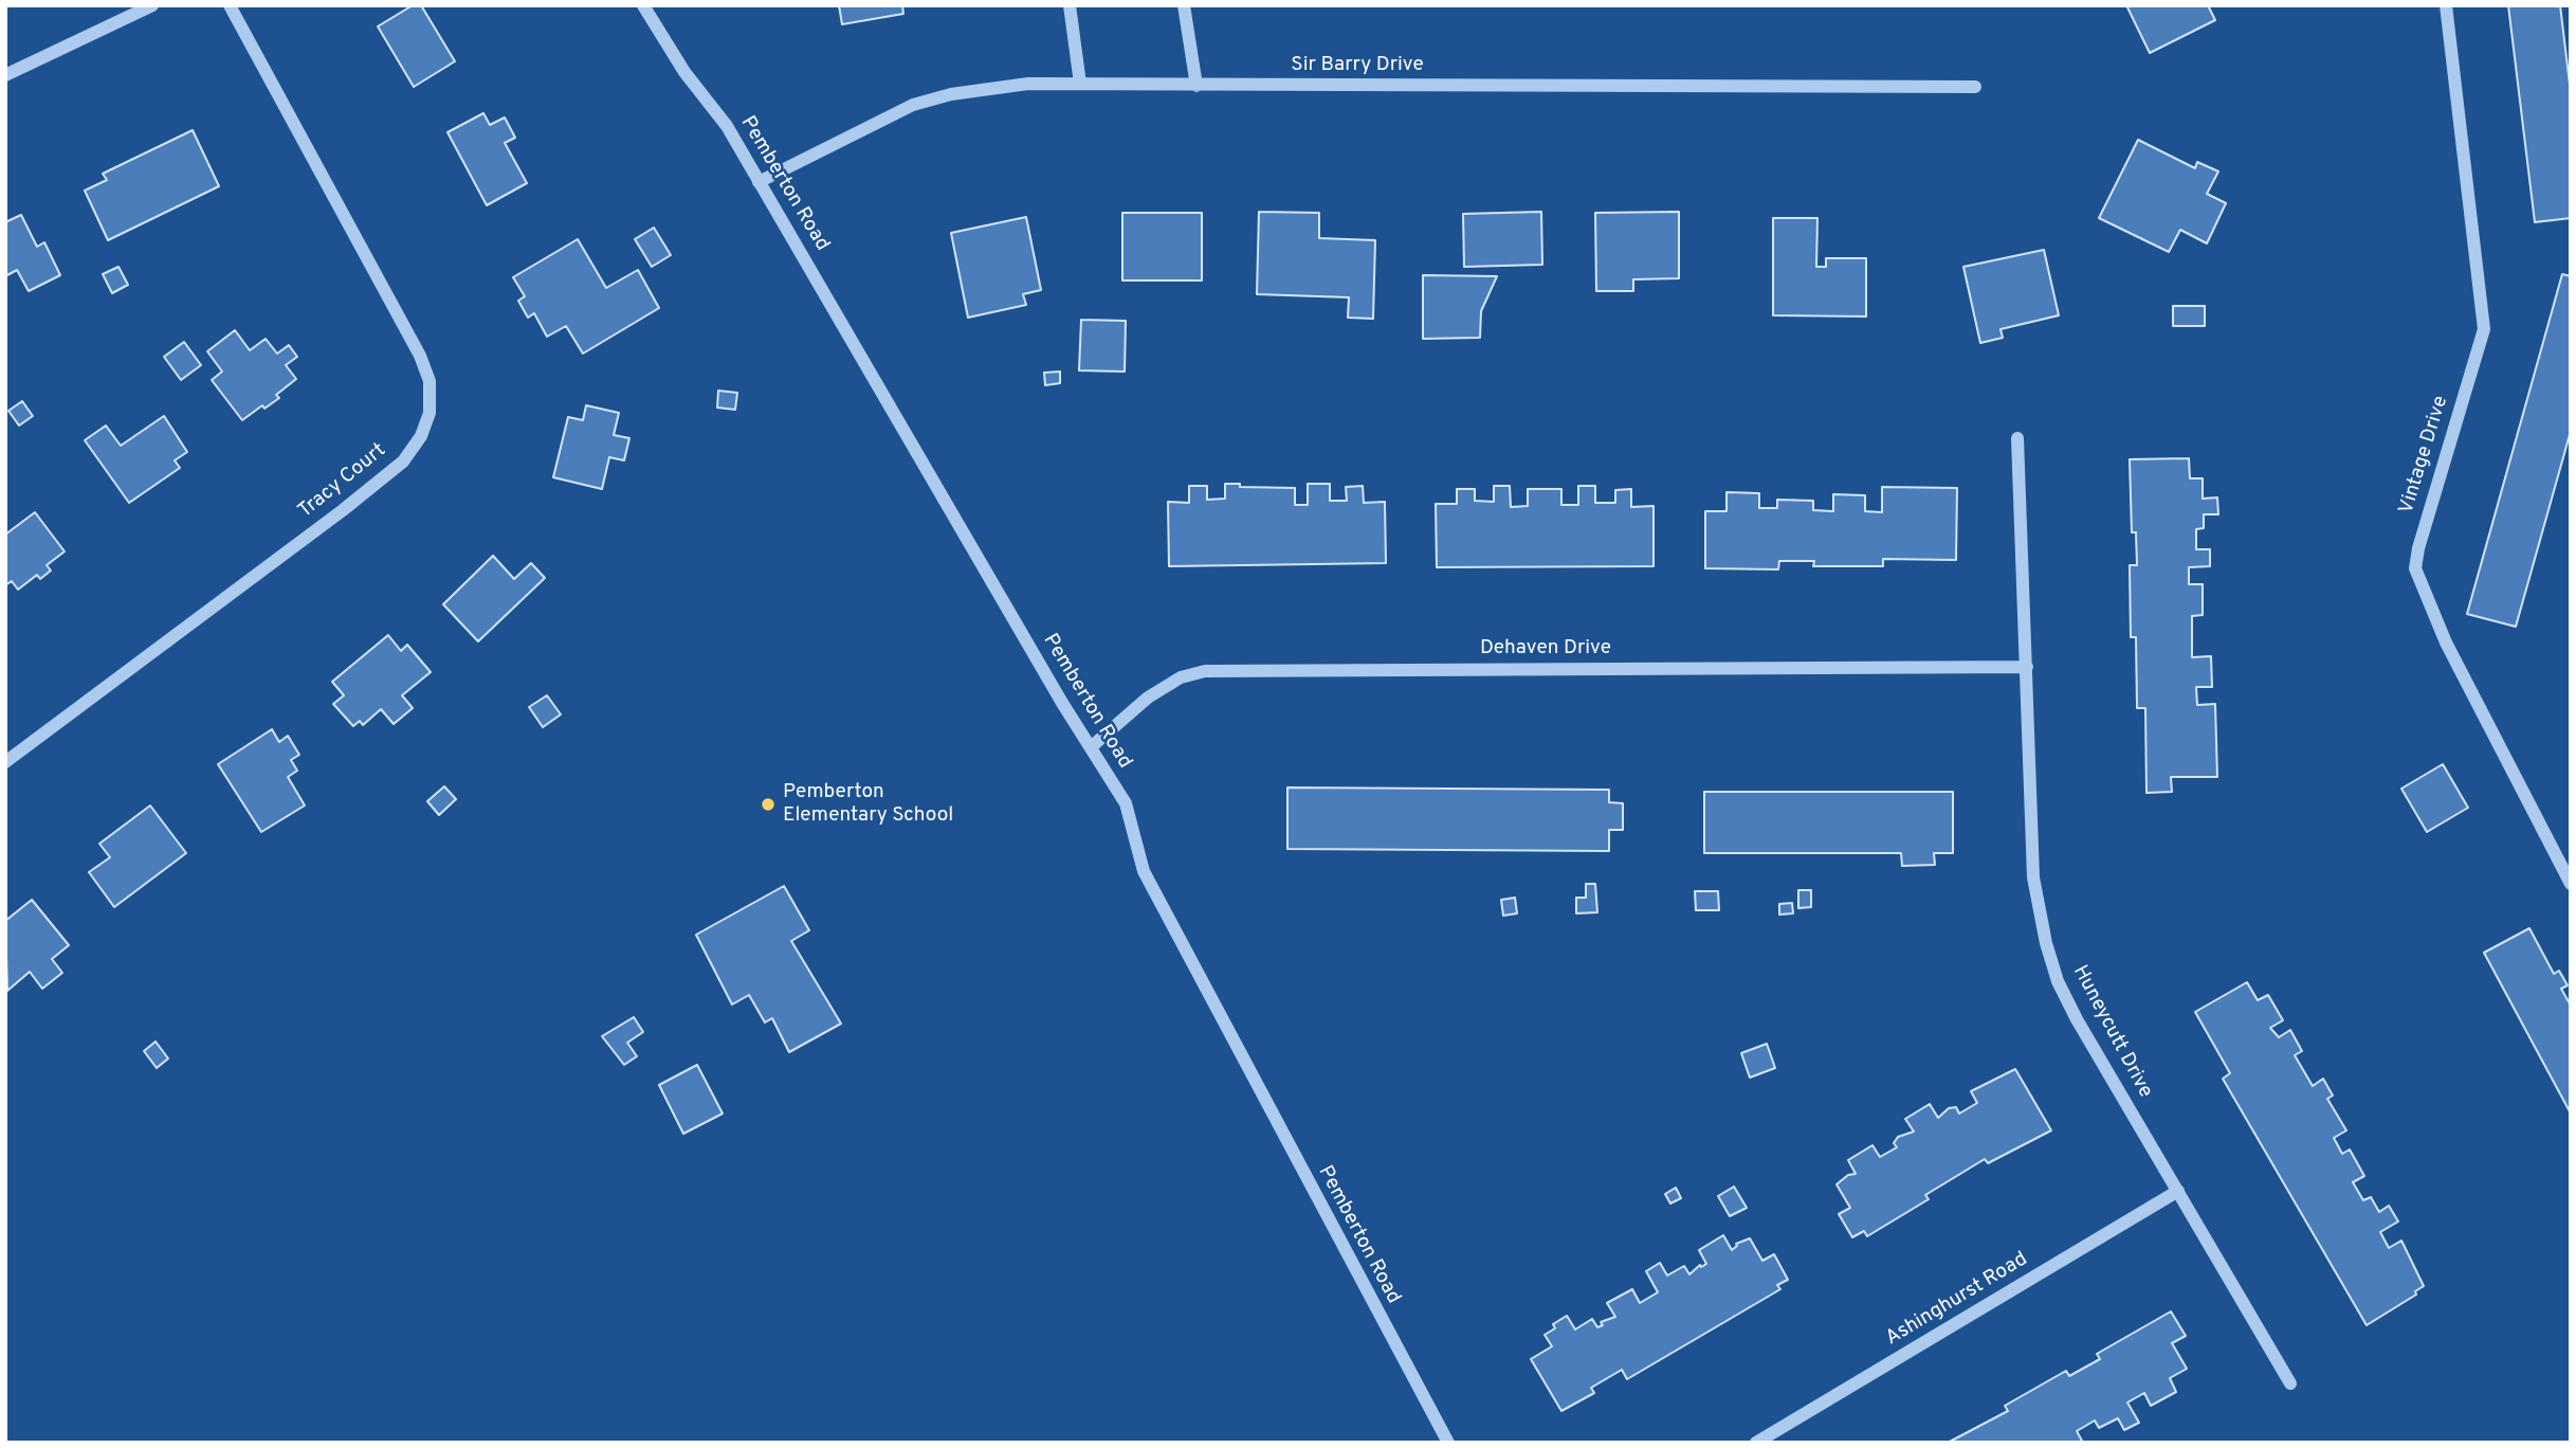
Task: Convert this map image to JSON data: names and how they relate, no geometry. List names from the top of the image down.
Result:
{
  "streets": {
    "street": [
      "Sir Barry Drive",
      "Pemberton Road",
      "Vintage Drive",
      "Tracy Court",
      "Dehaven Drive",
      "Huneycutt Drive",
      "Ashinghurst Road"
    ]
  },
  "crossings": [
    ["Sir Barry Drive", "Pemberton Road"],
    ["Pemberton Road", "Dehaven Drive"],
    ["Dehaven Drive", "Huneycutt Drive"],
    ["Huneycutt Drive", "Ashinghurst Road"]
  ],
  "places": ["Pemberton Elementary School"]
}
